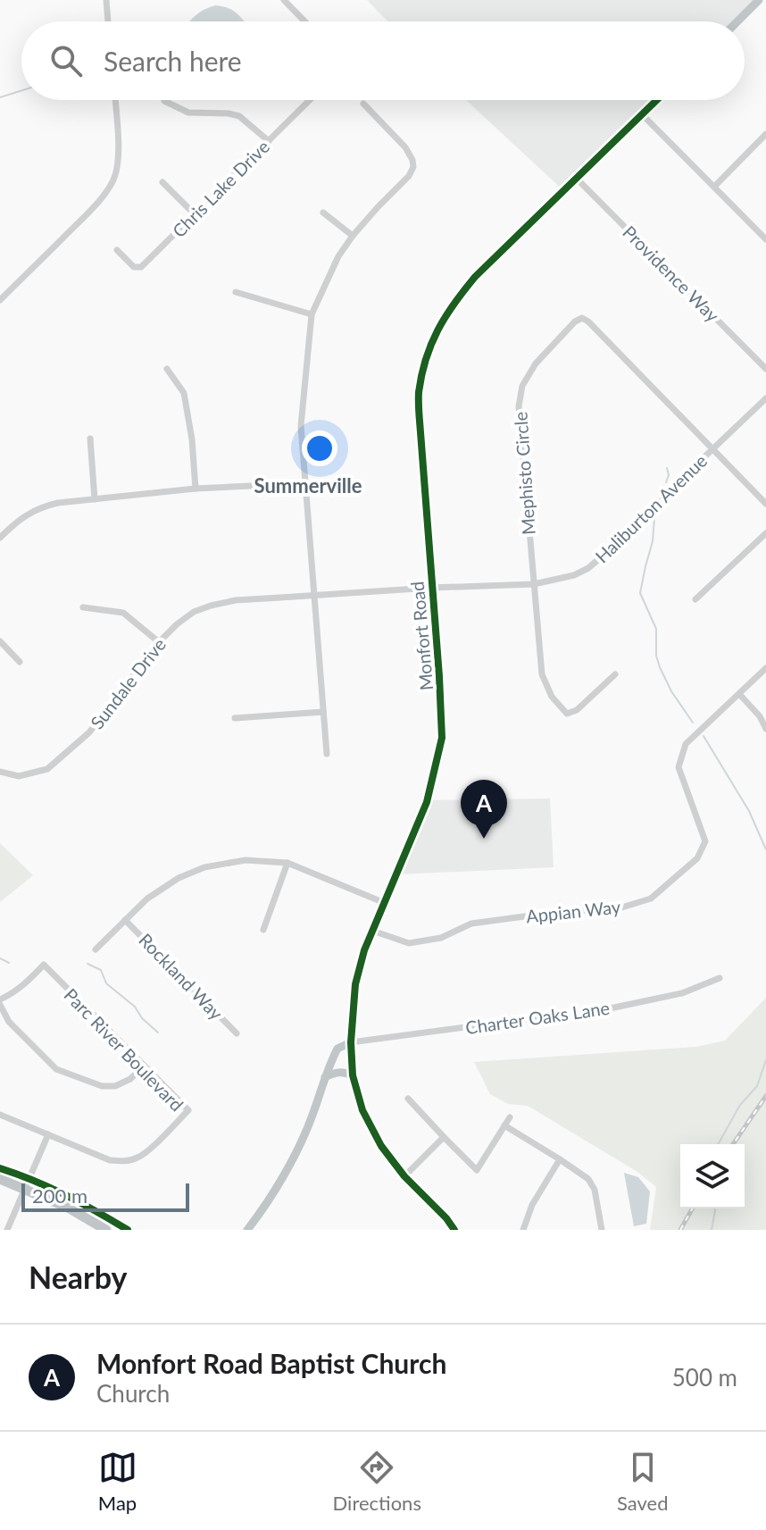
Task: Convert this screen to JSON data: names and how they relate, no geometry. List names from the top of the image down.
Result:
{
  "streets": {
    "street": [
      "Chris Lake Drive",
      "Providence Way",
      "Mephisto Circle",
      "Haliburton Avenue",
      "Monfort Road",
      "Sundale Drive",
      "Appian Way",
      "Rockland Way",
      "Charter Oaks Lane",
      "Parc River Boulevard"
    ]
  },
  "crossings": [
    ["Providence Way", "Monfort Road"],
    ["Mephisto Circle", "Haliburton Avenue"],
    ["Haliburton Avenue", "Monfort Road"],
    ["Haliburton Avenue", "Sundale Drive"],
    ["Monfort Road", "Sundale Drive"],
    ["Monfort Road", "Appian Way"],
    ["Monfort Road", "Charter Oaks Lane"]
  ],
  "districts": ["Summerville"],
  "scale_bar": "200 m",
  "page": {
    "search": "Search here",
    "pins": "A",
    "scale": "200 m",
    "heading": "Nearby",
    "list": [
      {
        "mark": "A",
        "name": "Monfort Road Baptist Church",
        "note": "Church",
        "value": "500 m"
      }
    ],
    "nav": ["Map", "Directions", "Saved"]
  }
}
